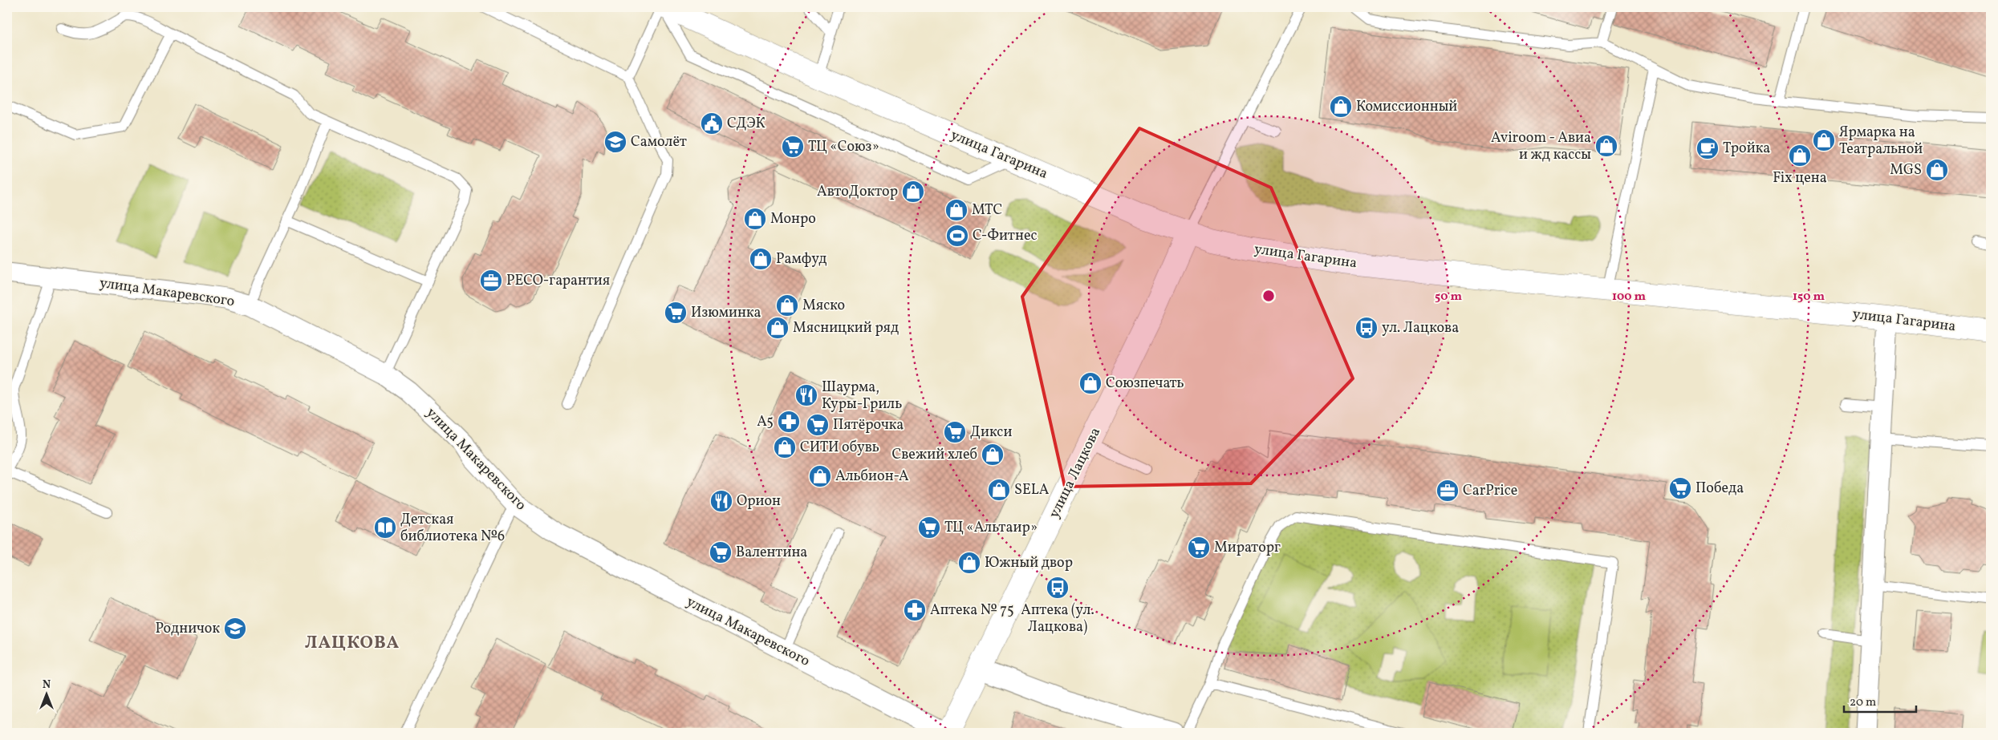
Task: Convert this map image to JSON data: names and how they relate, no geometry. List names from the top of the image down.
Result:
{
  "streets": {
    "main road": ["улица Гагарина", "улица Лацкова"],
    "street": ["улица Макаревского"]
  },
  "crossings": [
    ["улица Гагарина", "улица Лацкова"]
  ],
  "districts": ["ЛАЦКОВА"],
  "places": {
    "shop": [
      "Комиссионный",
      "Ярмарка на Театральной",
      "Aviroom - Авиа и жд кассы",
      "Fix цена",
      "MGS",
      "АвтоДоктор",
      "МТС",
      "Монро",
      "Рамфуд",
      "Мяско",
      "Мясницкий ряд",
      "Союзпечать",
      "СИТИ обувь",
      "Свежий хлеб",
      "Альбион-А",
      "SELA",
      "Южный двор"
    ],
    "public building": ["СДЭК"],
    "school or university": ["Самолёт", "Родничок"],
    "supermarket": [
      "ТЦ «Союз»",
      "Изюминка",
      "Пятёрочка",
      "Дикси",
      "Победа",
      "ТЦ «Альтаир»",
      "Мираторг",
      "Валентина"
    ],
    "cafe": ["Тройка"],
    "sports": ["С-Фитнес"],
    "office": ["РЕСО-гарантия", "CarPrice"],
    "bus stop": ["ул. Лацкова", "Аптека (ул. Лацкова)"],
    "restaurant": ["Шаурма, Куры-Гриль", "Орион"],
    "pharmacy": ["А5", "Аптека № 75"],
    "library": ["Детская библиотека №6"]
  },
  "scale_bar": "20 m",
  "north": "top",
  "rings": ["50 m", "100 m", "150 m"]
}
